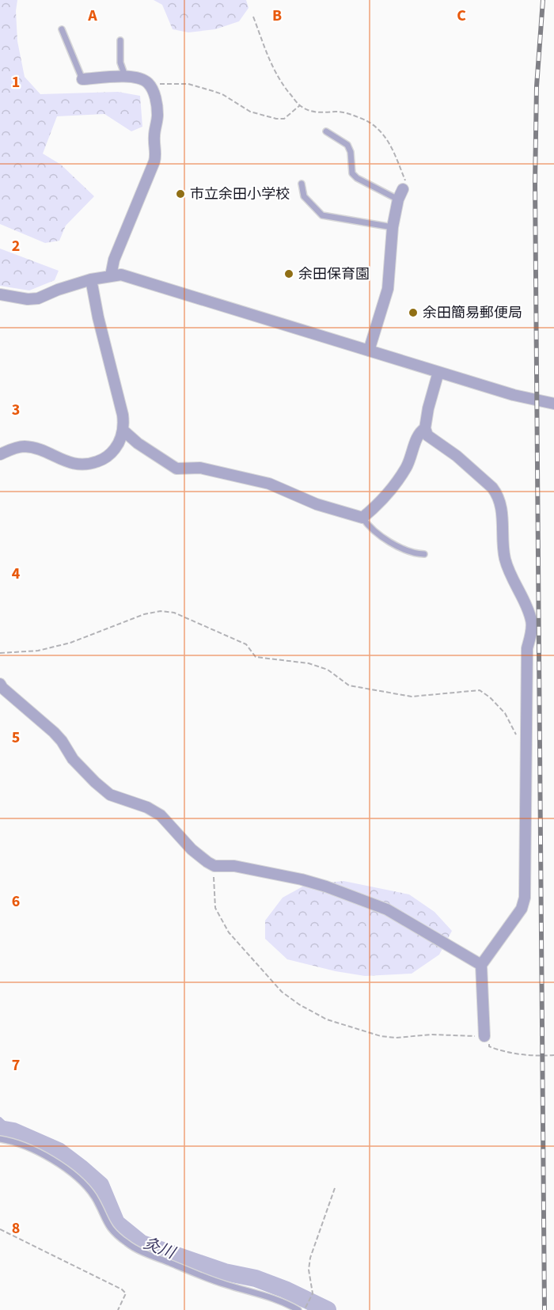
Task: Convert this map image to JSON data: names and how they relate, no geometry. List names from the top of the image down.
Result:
{
  "water": ["灸川"],
  "places": ["市立余田小学校", "余田保育園", "余田簡易郵便局"],
  "grid": {
    "columns": ["A", "B", "C"],
    "rows": [
      "1",
      "2",
      "3",
      "4",
      "5",
      "6",
      "7",
      "8"
    ]
  }
}
